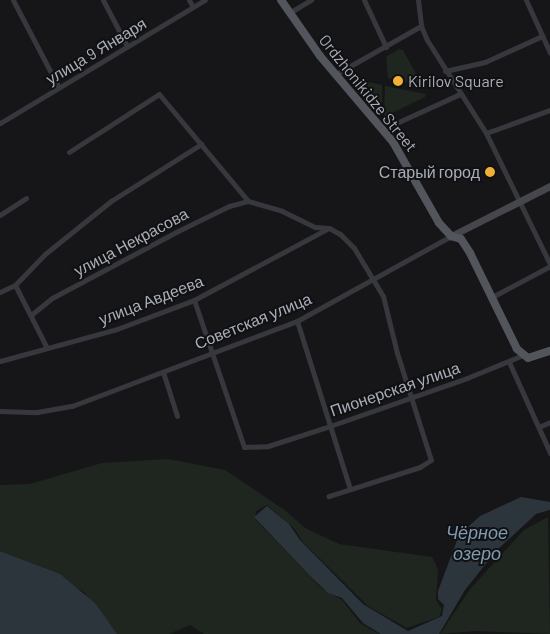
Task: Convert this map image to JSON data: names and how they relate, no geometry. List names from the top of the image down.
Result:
{
  "streets": {
    "main road": ["Ordzhonikidze Street", "Пионерская улица"],
    "street": [
      "улица 9 Января",
      "улица Некрасова",
      "улица Авдеева",
      "Советская улица"
    ]
  },
  "crossings": [
    ["Ordzhonikidze Street", "Советская улица"],
    ["Ordzhonikidze Street", "Пионерская улица"],
    ["Советская улица", "Пионерская улица"]
  ],
  "water": ["Чёрное озеро"],
  "places": ["Kirilov Square", "Старый город"]
}
